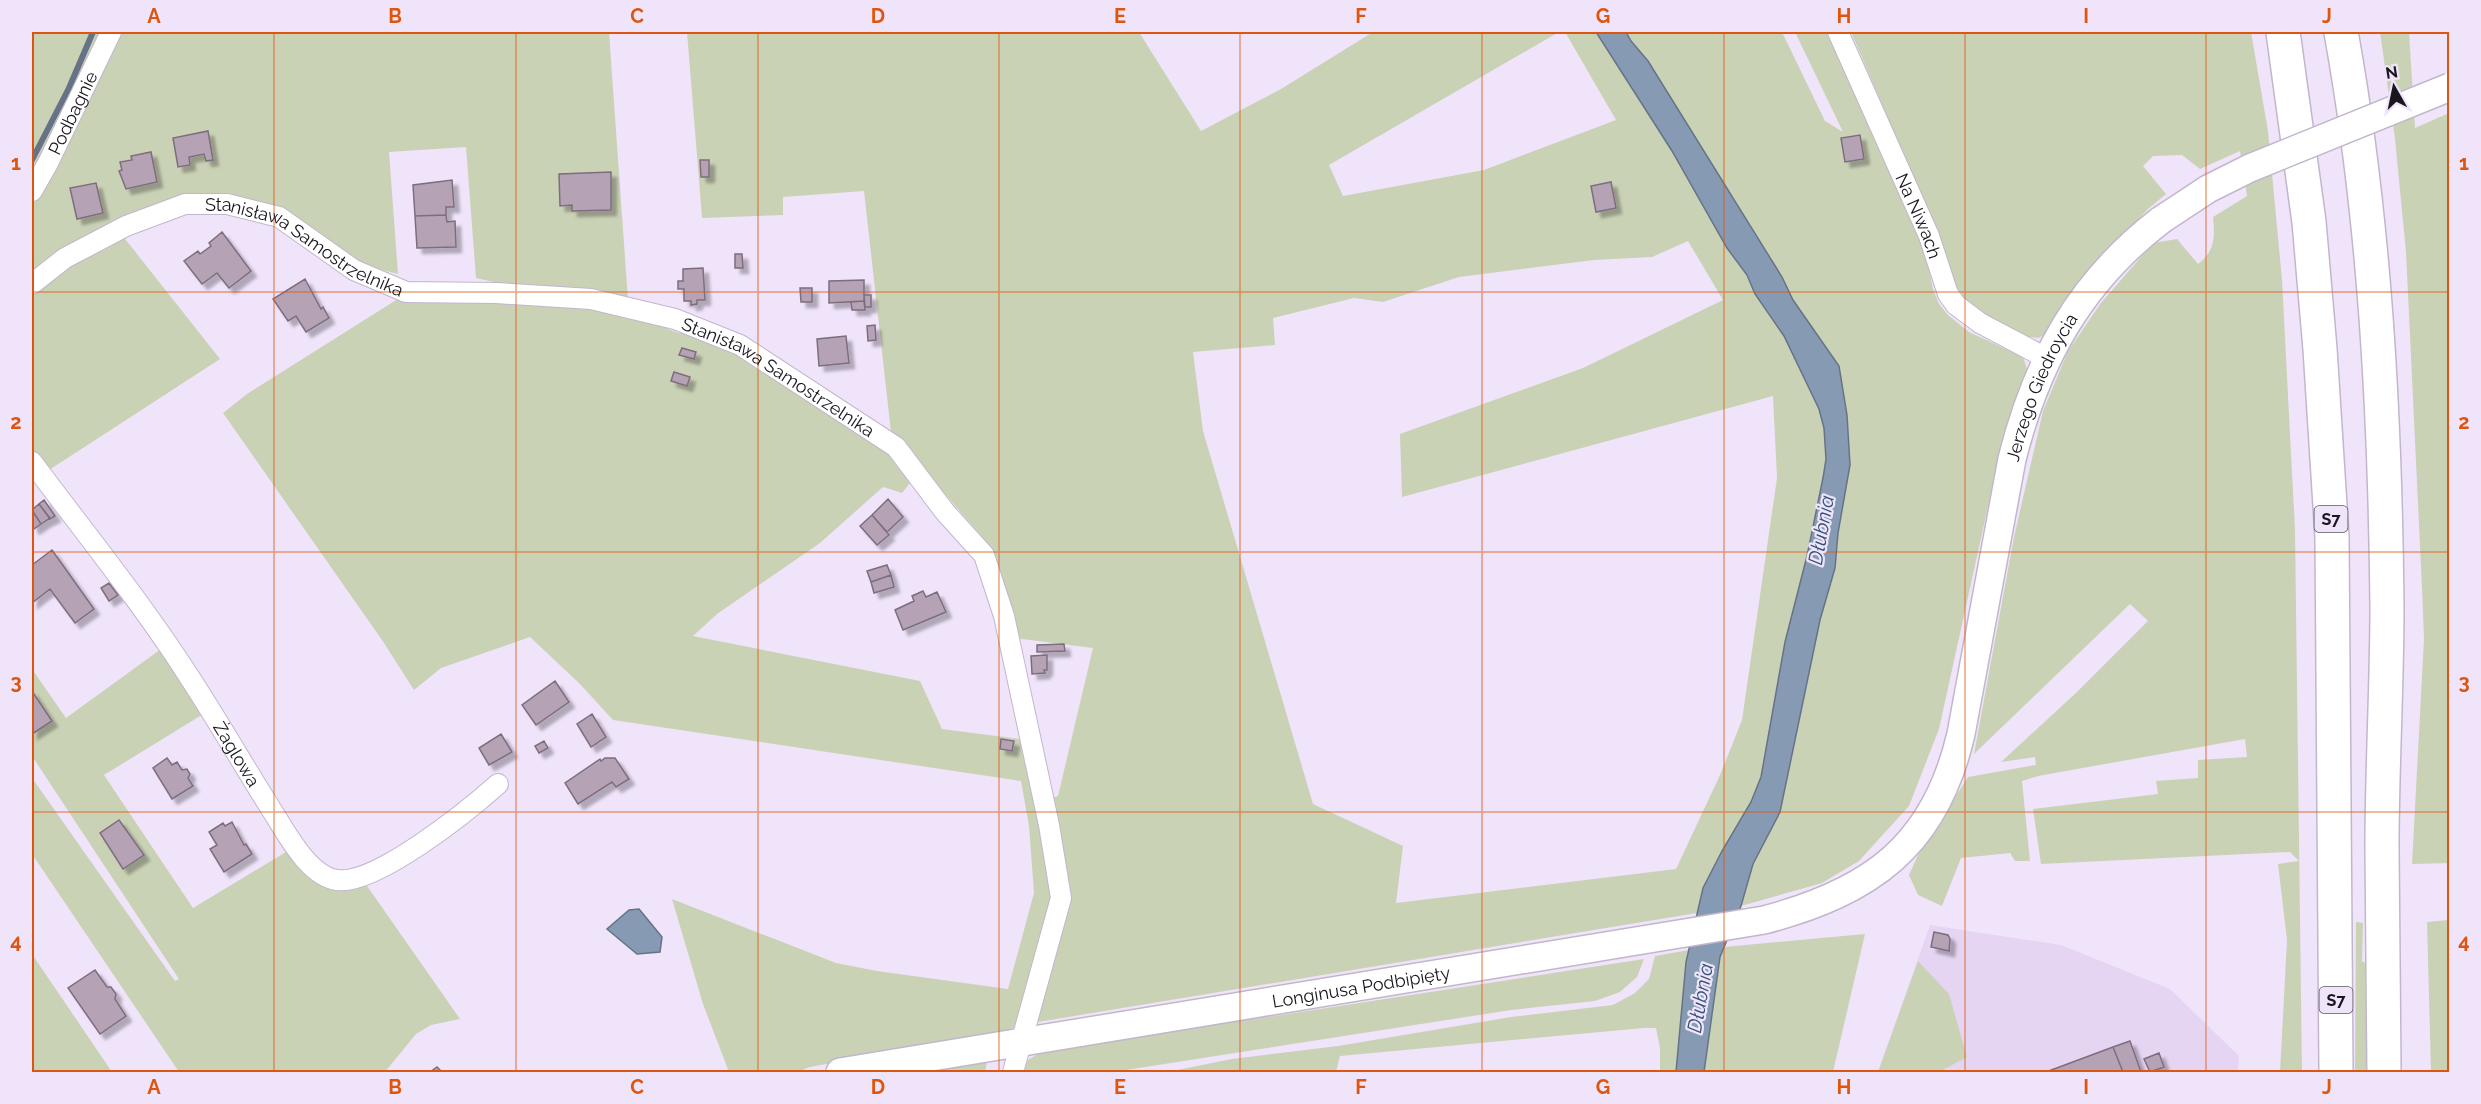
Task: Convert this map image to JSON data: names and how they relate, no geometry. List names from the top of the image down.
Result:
{
  "streets": {
    "highway": ["S7"],
    "street": [
      "Podbagnie",
      "Na Niwach",
      "Stanisława Samostrzelnika",
      "Jerzego Giedroycia",
      "Żaglowa",
      "Longinusa Podbipięty"
    ]
  },
  "crossings": [
    ["Na Niwach", "Jerzego Giedroycia"],
    ["Stanisława Samostrzelnika", "Longinusa Podbipięty"],
    ["Jerzego Giedroycia", "Longinusa Podbipięty"]
  ],
  "water": ["Dłubnia"],
  "north": "top",
  "grid": {
    "columns": [
      "A",
      "B",
      "C",
      "D",
      "E",
      "F",
      "G",
      "H",
      "I",
      "J"
    ],
    "rows": [
      "1",
      "2",
      "3",
      "4"
    ]
  }
}
